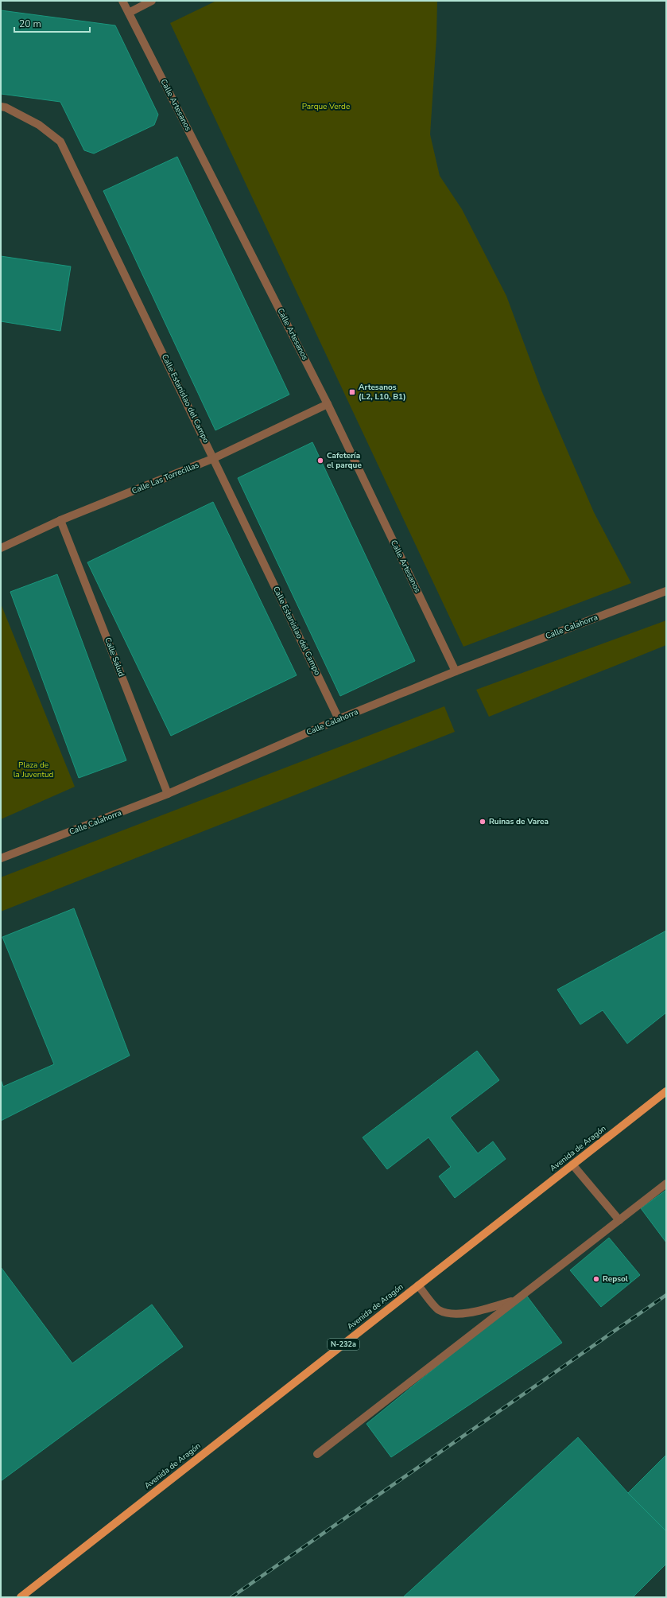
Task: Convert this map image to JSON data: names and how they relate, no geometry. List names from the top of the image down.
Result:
{
  "streets": {
    "main road": ["Avenida de Aragón", "N-232a"],
    "street": [
      "Calle Artesanos",
      "Calle Estanislao del Campo",
      "Calle Las Torrecillas",
      "Calle Calahorra",
      "Calle Salud"
    ]
  },
  "crossings": [
    ["Calle Artesanos", "Calle Las Torrecillas"],
    ["Calle Artesanos", "Calle Calahorra"],
    ["Calle Estanislao del Campo", "Calle Las Torrecillas"],
    ["Calle Estanislao del Campo", "Calle Calahorra"],
    ["Calle Las Torrecillas", "Calle Salud"],
    ["Calle Calahorra", "Calle Salud"]
  ],
  "parks": ["Parque Verde", "Plaza de la Juventud"],
  "places": {
    "transit": ["Artesanos (L2, L10, B1)"],
    "other": ["Cafetería el parque", "Ruinas de Varea", "Repsol"]
  },
  "scale_bar": "20 m"
}
